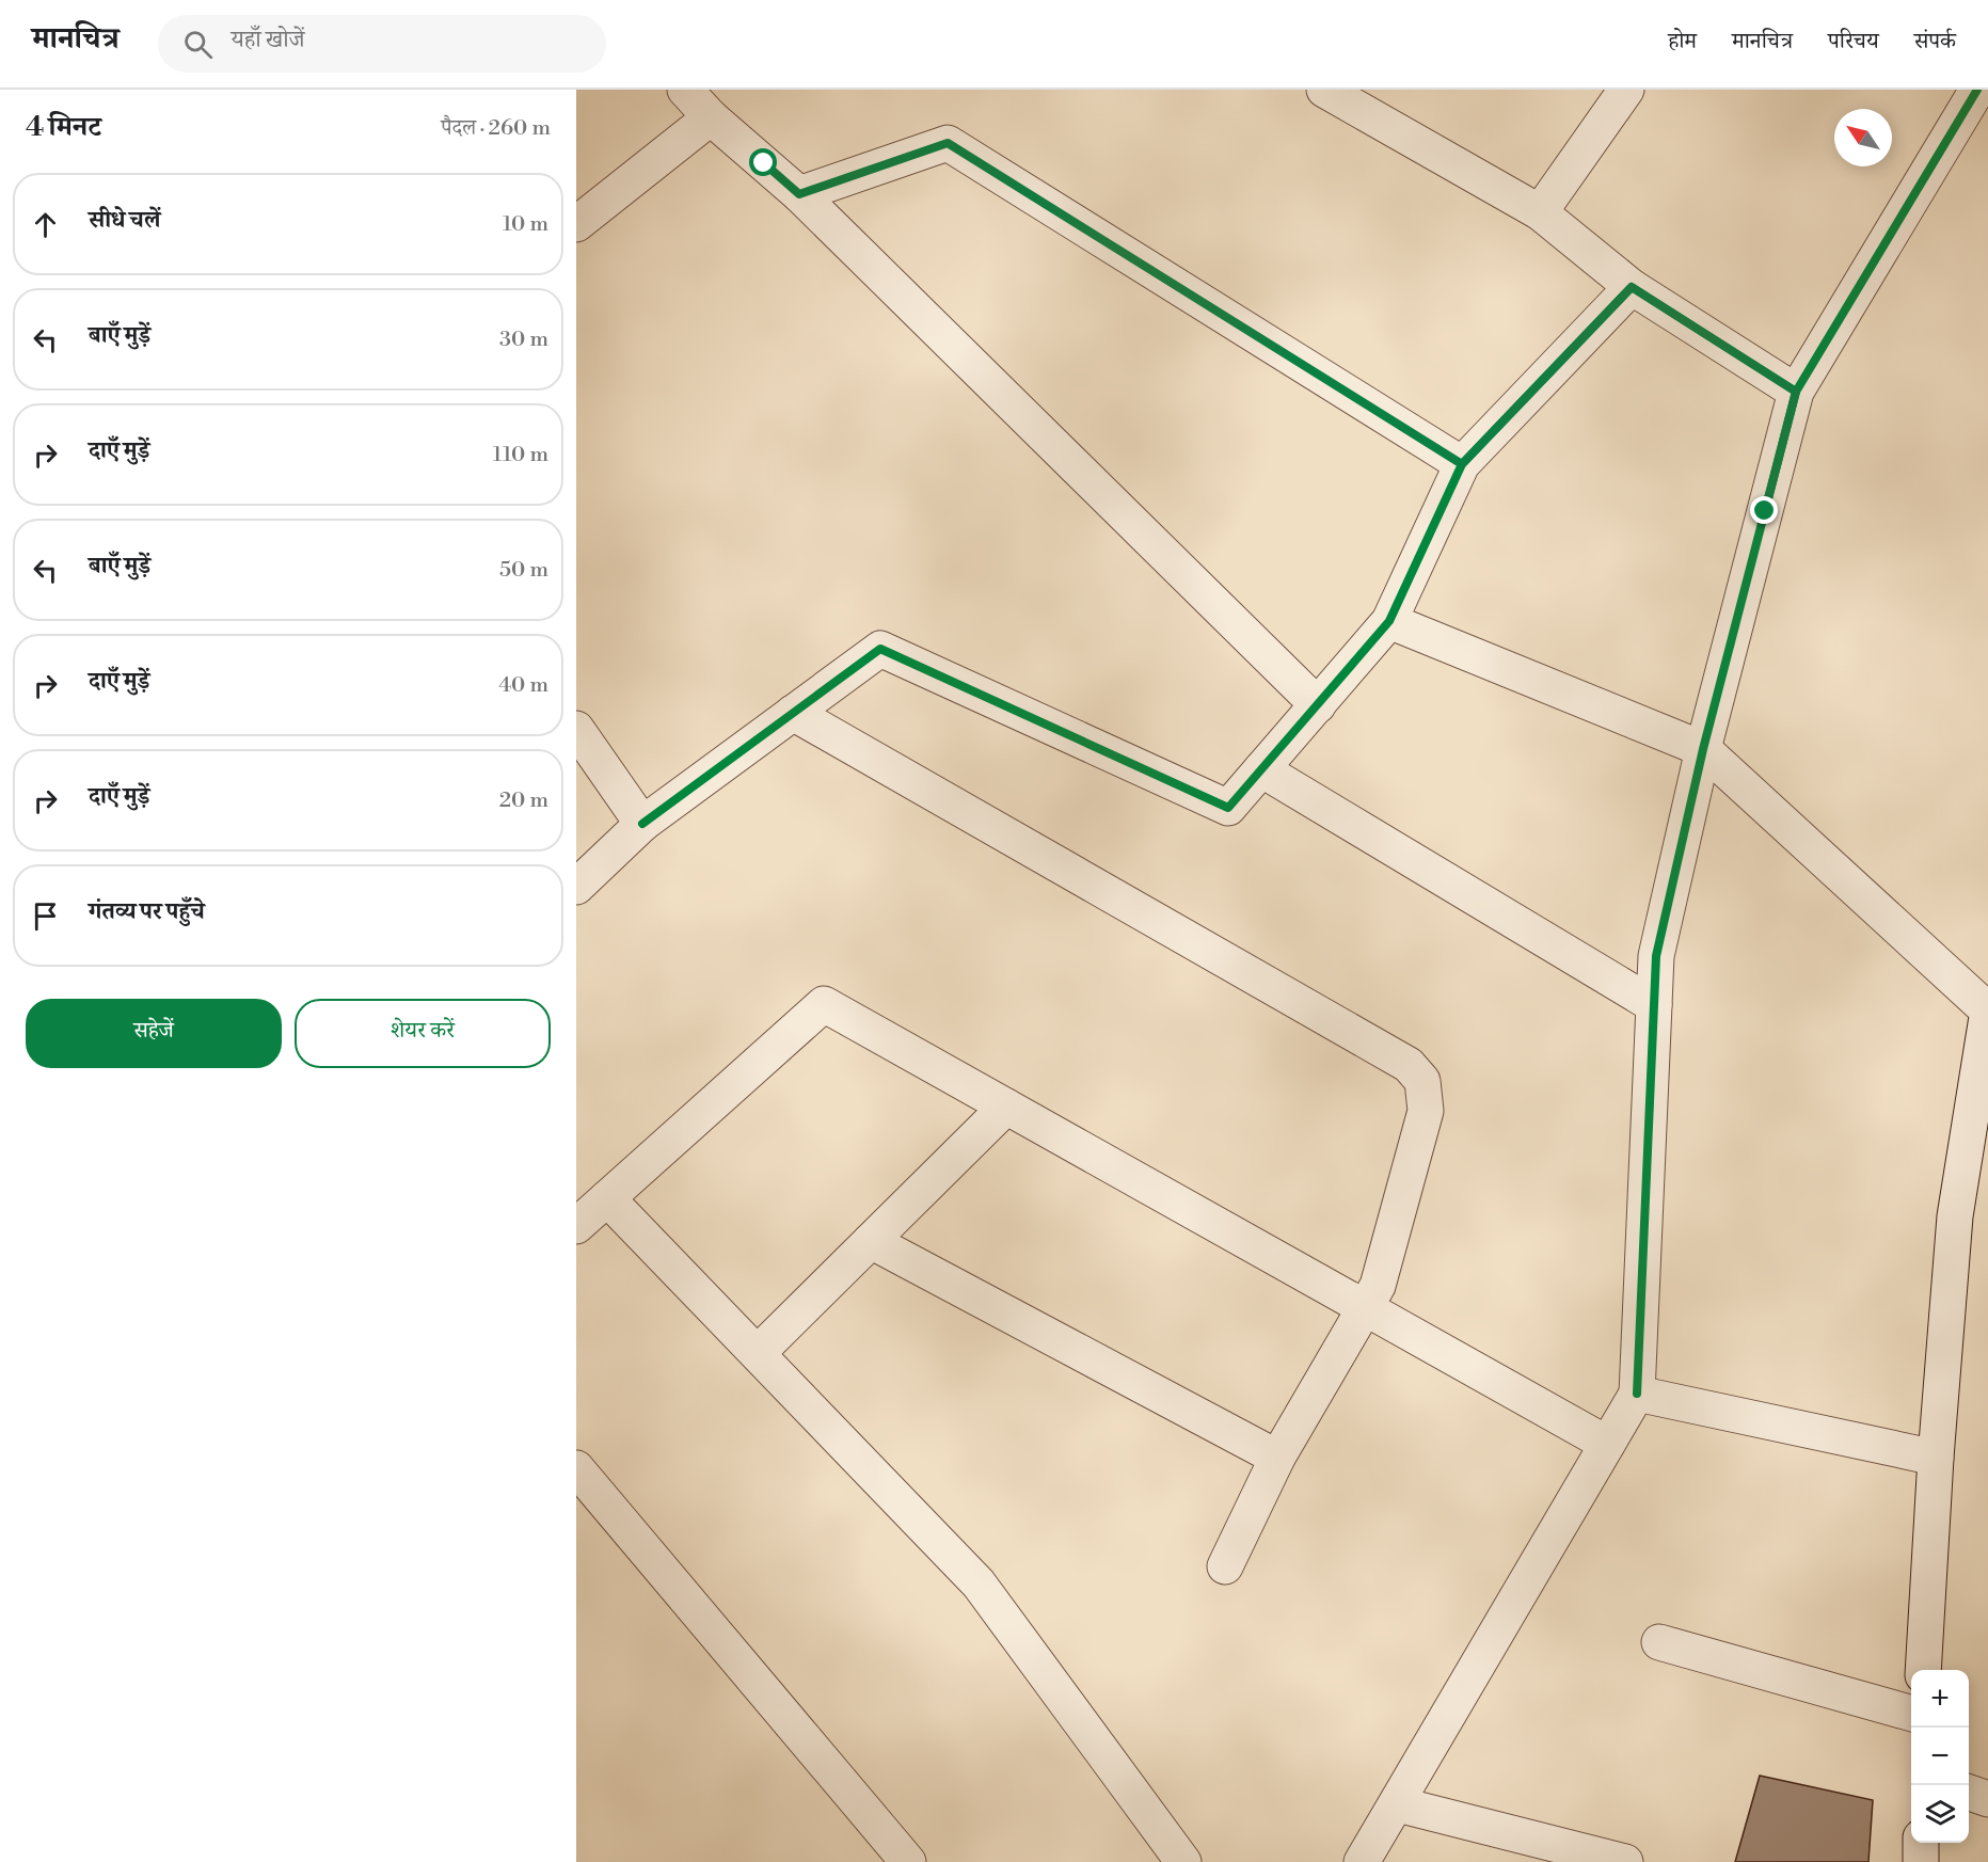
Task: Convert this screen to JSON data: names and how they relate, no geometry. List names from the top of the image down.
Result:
{
  "north": "top left",
  "page": {
    "header": "मानचित्र",
    "search": "यहाँ खोजें",
    "nav": [
      "होम",
      "मानचित्र",
      "परिचय",
      "संपर्क"
    ],
    "heading": ["4 मिनट", "पैदल · 260 m"],
    "list": [
      ["सीधे चलें", "10 m"],
      ["बाएँ मुड़ें", "30 m"],
      ["दाएँ मुड़ें", "110 m"],
      ["बाएँ मुड़ें", "50 m"],
      ["दाएँ मुड़ें", "40 m"],
      ["दाएँ मुड़ें", "20 m"],
      "गंतव्य पर पहुँचे"
    ],
    "buttons": ["सहेजें", "शेयर करें"],
    "map_buttons": ["+", "−"]
  }
}
